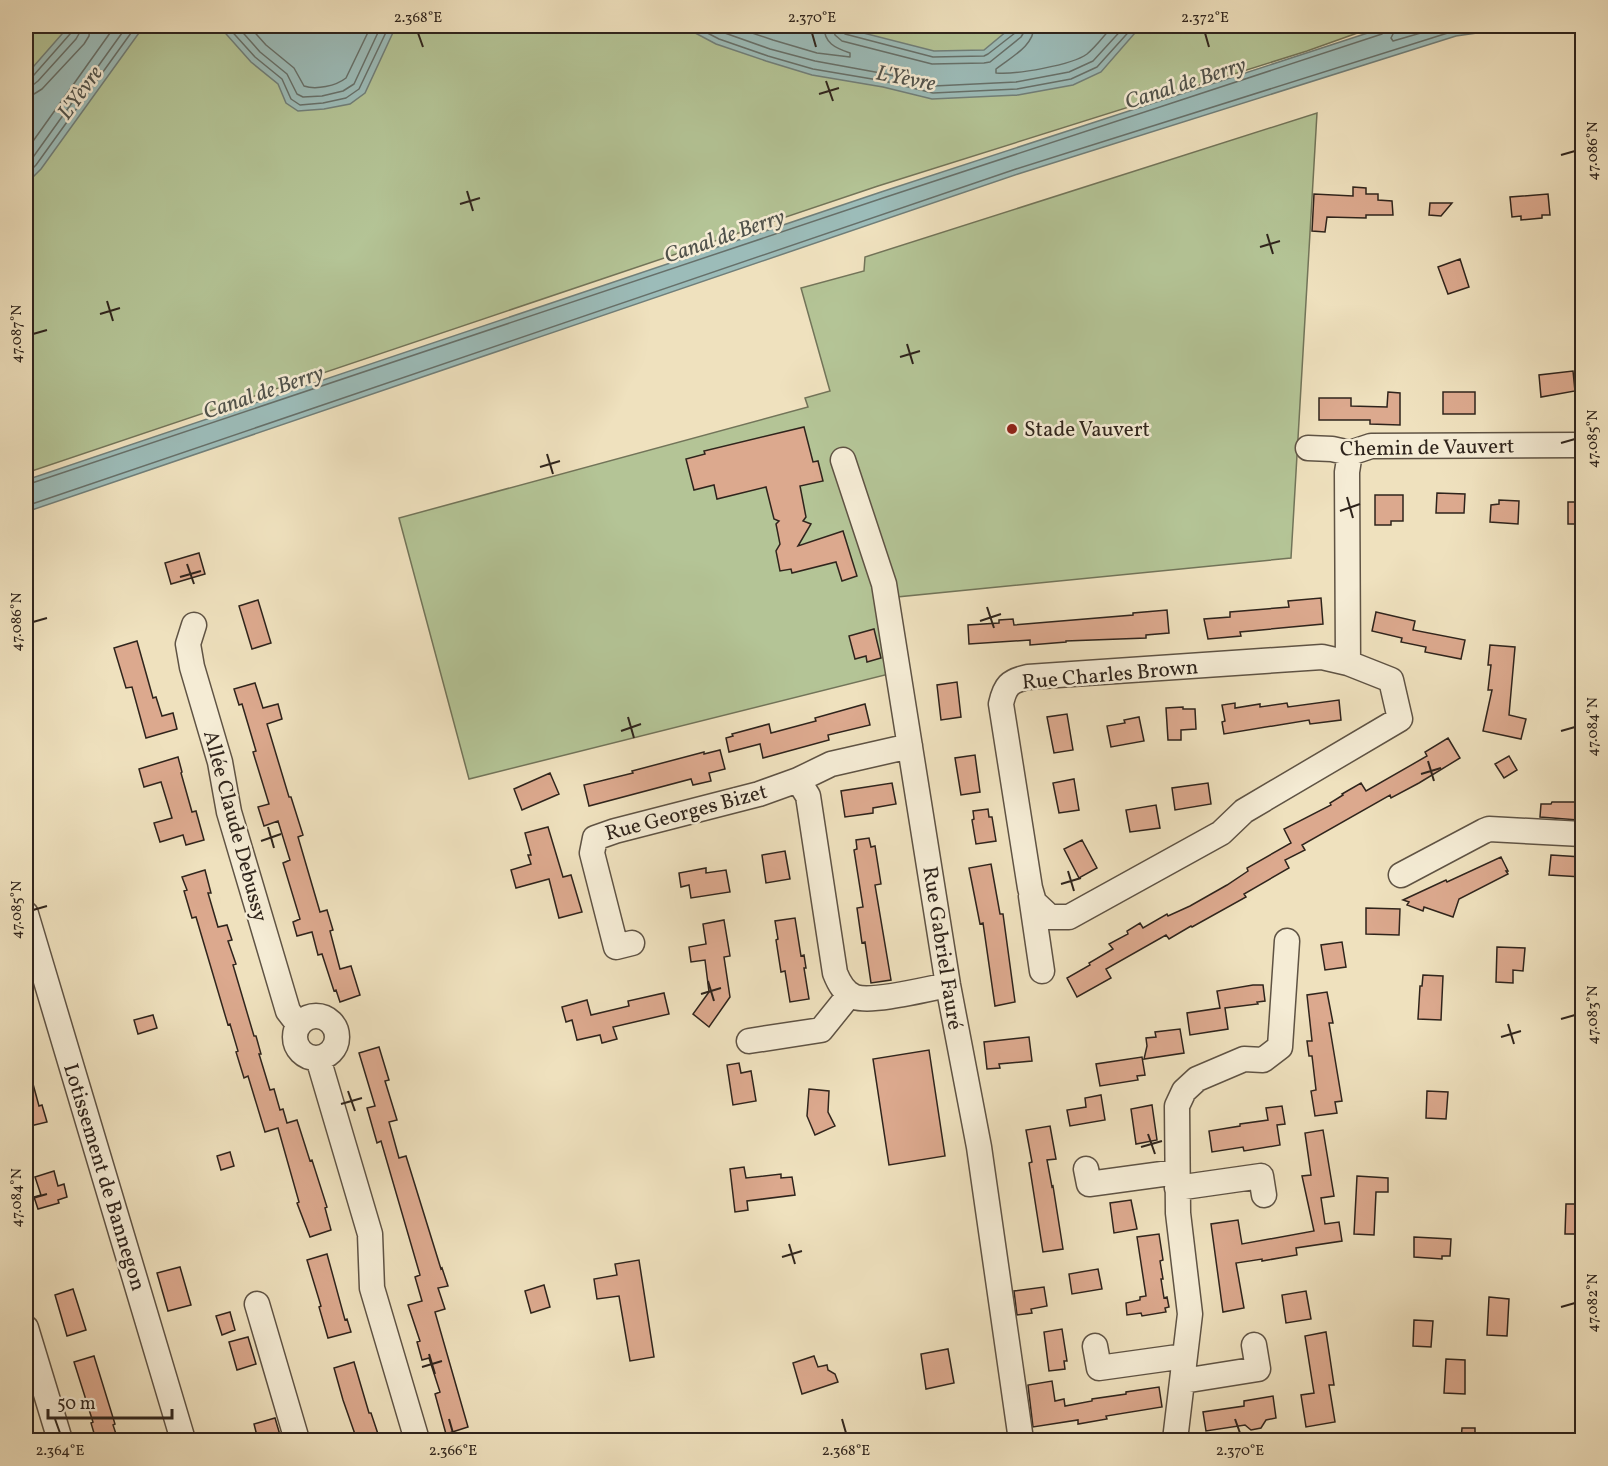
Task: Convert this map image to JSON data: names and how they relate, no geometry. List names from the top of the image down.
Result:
{
  "streets": {
    "street": [
      "Chemin de Vauvert",
      "Rue Charles Brown",
      "Rue Georges Bizet",
      "Allée Claude Debussy",
      "Rue Gabriel Fauré",
      "Lotissement de Bannegon"
    ]
  },
  "crossings": [
    ["Rue Georges Bizet", "Rue Gabriel Fauré"]
  ],
  "water": ["L'Yèvre", "Canal de Berry"],
  "places": ["Stade Vauvert"],
  "scale_bar": "50 m",
  "coordinates": [
    "2.368°E",
    "2.370°E",
    "2.372°E",
    "47.086°N",
    "47.087°N",
    "47.085°N",
    "47.084°N",
    "47.083°N",
    "47.082°N",
    "2.364°E",
    "2.366°E"
  ]
}
